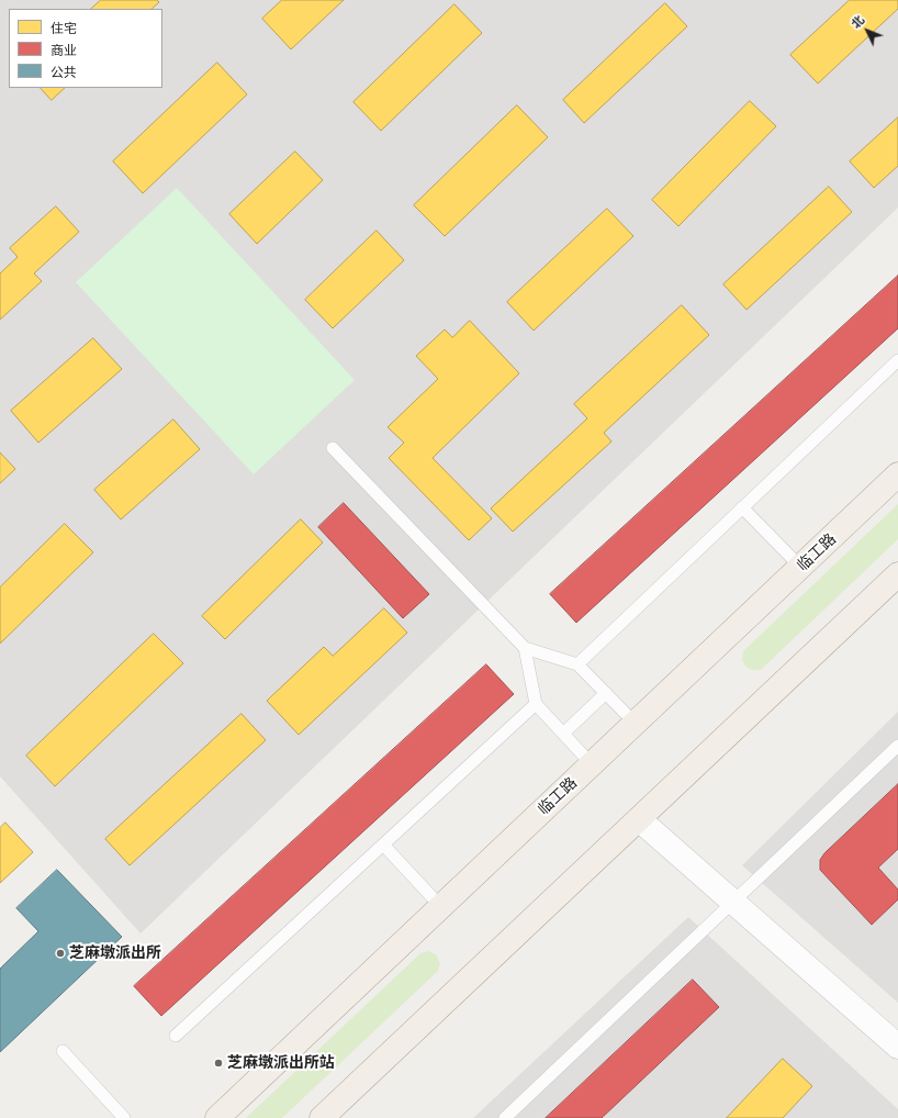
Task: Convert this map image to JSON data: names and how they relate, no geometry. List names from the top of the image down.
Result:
{
  "streets": {
    "main road": ["临工路"]
  },
  "places": ["芝麻墩派出所", "芝麻墩派出所站"],
  "legend": ["住宅", "商业", "公共"],
  "north": "top left"
}
